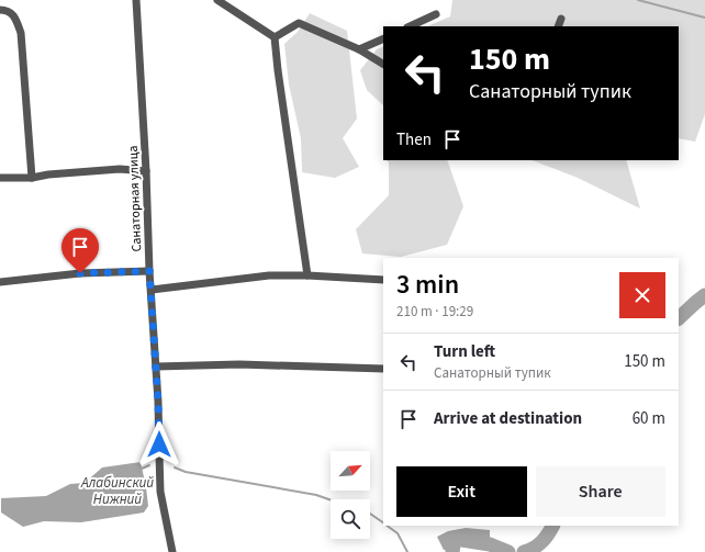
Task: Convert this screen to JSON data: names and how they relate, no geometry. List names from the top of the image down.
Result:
{
  "streets": {
    "street": ["Санаторная улица"]
  },
  "water": ["Алабинский Нижний"],
  "north": "top right",
  "page": {
    "turn": ["150 m", "Санаторный тупик"],
    "then": "Then",
    "heading": ["3 min", "210 m · 19:29"],
    "list": [
      {
        "name": "Turn left",
        "note": "Санаторный тупик",
        "value": "150 m"
      },
      {
        "name": "Arrive at destination",
        "value": "60 m"
      }
    ],
    "buttons": ["Exit", "Share"]
  }
}
